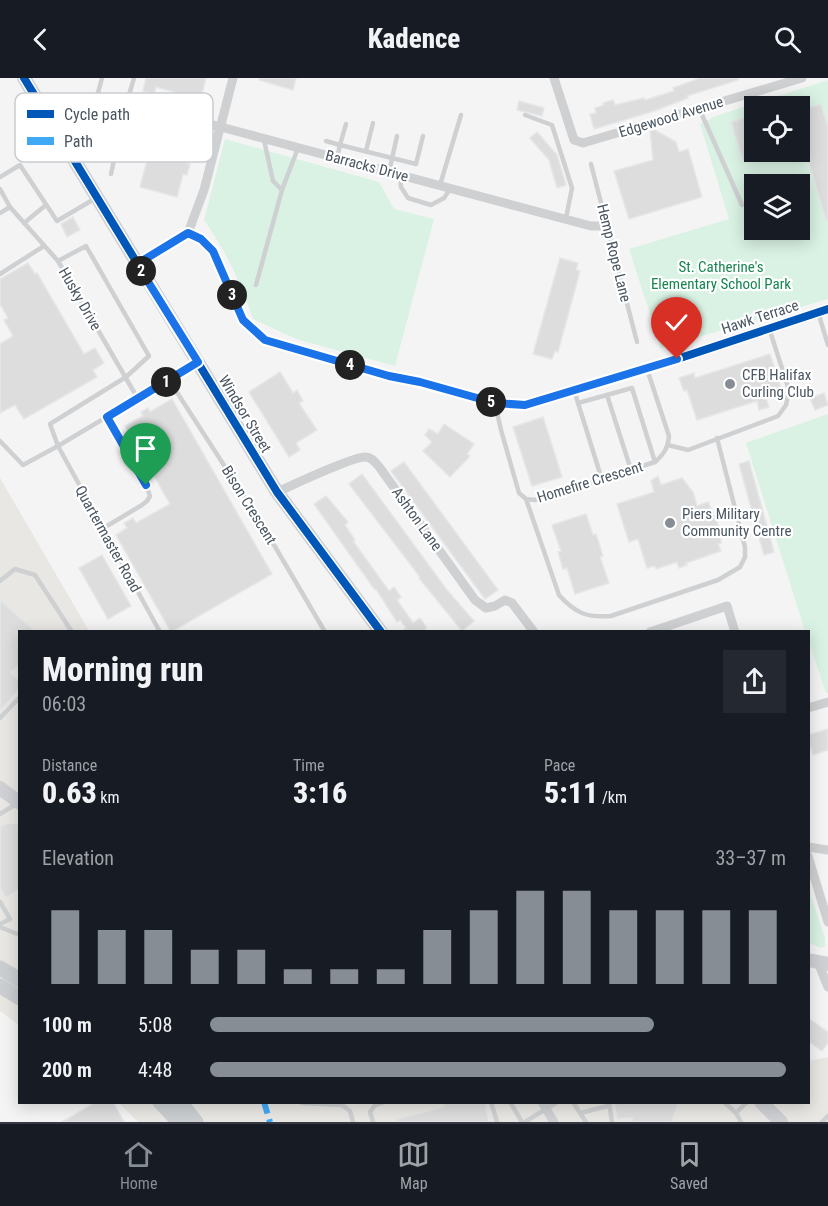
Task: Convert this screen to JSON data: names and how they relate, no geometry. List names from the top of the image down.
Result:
{
  "streets": {
    "street": [
      "Edgewood Avenue",
      "Barracks Drive",
      "Hawk Terrace",
      "Windsor Street",
      "Ashton Lane"
    ],
    "lane": [
      "Hemp Rope Lane",
      "Husky Drive",
      "Homefire Crescent",
      "Bison Crescent",
      "Quartermaster Road"
    ]
  },
  "crossings": [
    ["Barracks Drive", "Hemp Rope Lane"],
    ["Hawk Terrace", "Homefire Crescent"],
    ["Windsor Street", "Ashton Lane"]
  ],
  "parks": ["St. Catherine's Elementary School Park"],
  "places": ["CFB Halifax Curling Club", "Piers Military Community Centre"],
  "legend": ["Cycle path", "Path"],
  "page": {
    "header": "Kadence",
    "pins": [
      "2",
      "3",
      "4",
      "1",
      "5"
    ],
    "heading": ["Morning run", "06:03"],
    "stats": [
      ["Distance", "0.63 km"],
      ["Time", "3:16"],
      ["Pace", "5:11 /km"]
    ],
    "chart": ["Elevation", "33–37 m"],
    "list": [
      {
        "name": "100 m",
        "note": "5:08"
      },
      {
        "name": "200 m",
        "note": "4:48"
      }
    ],
    "tabs": ["Home", "Map", "Saved"]
  }
}
